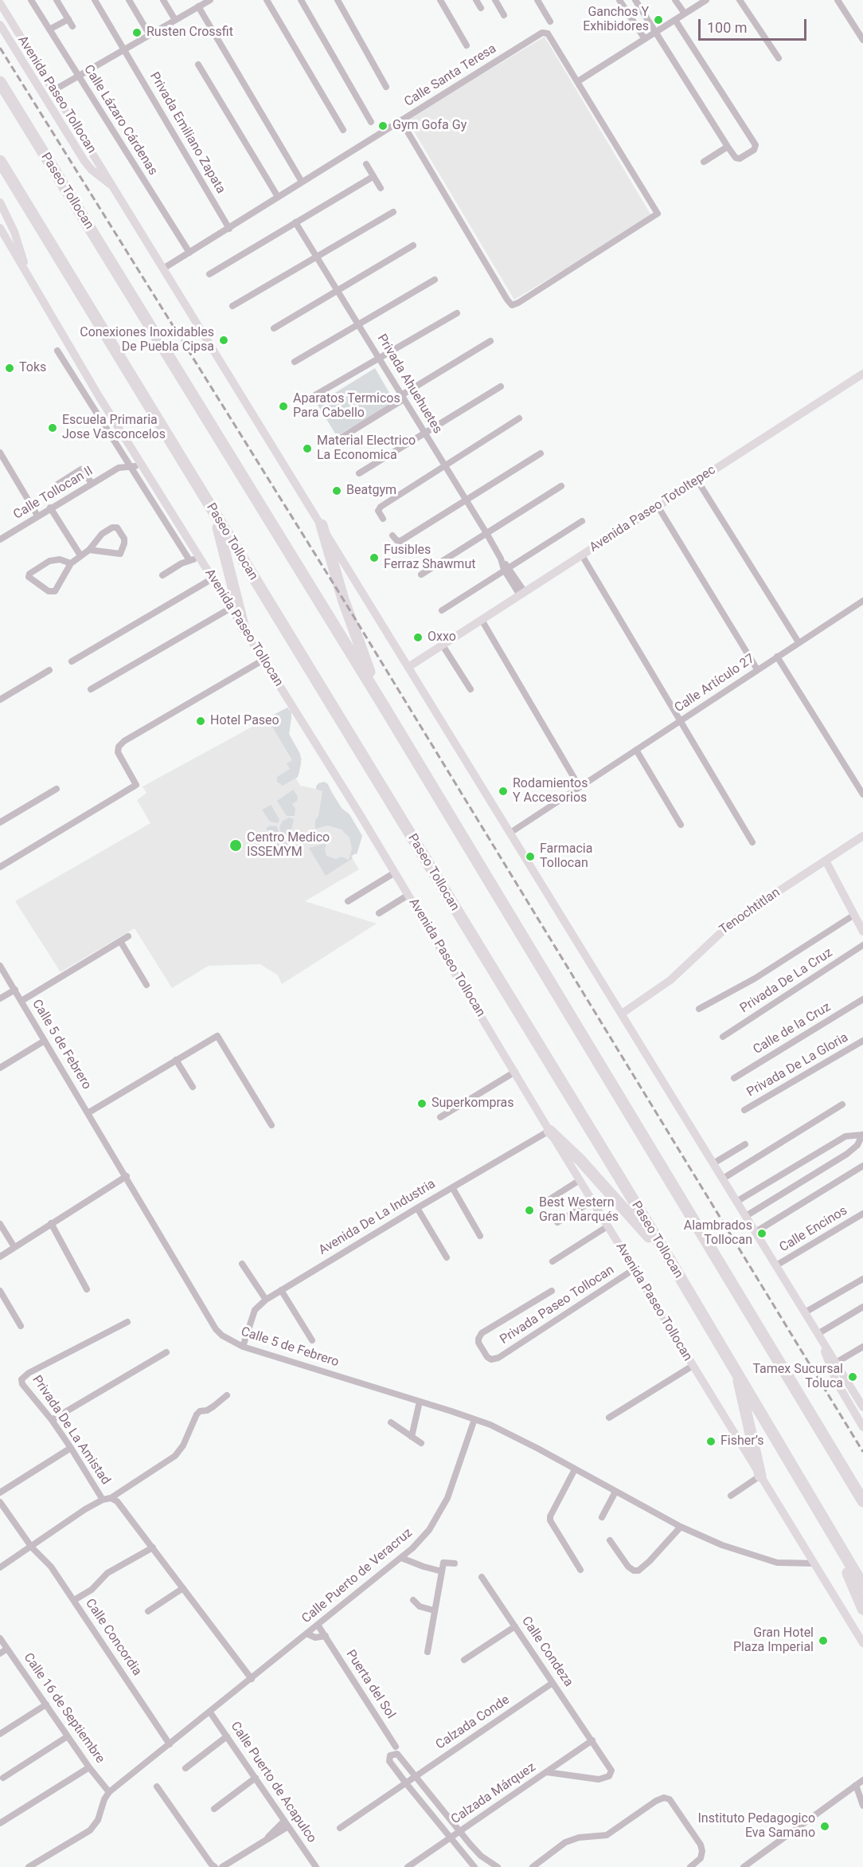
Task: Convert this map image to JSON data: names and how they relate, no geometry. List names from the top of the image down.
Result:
{
  "streets": {
    "highway": ["Paseo Tollocan"],
    "main road": ["Avenida Paseo Tollocan", "Avenida Paseo Totoltepec", "Tenochtitlan"],
    "street": [
      "Calle Santa Teresa",
      "Calle Lázaro Cárdenas",
      "Privada Emiliano Zapata",
      "Privada Ahuehuetes",
      "Calle Tollocan II",
      "Calle Artículo 27",
      "Privada De La Cruz",
      "Calle de la Cruz",
      "Calle 5 de Febrero",
      "Privada De La Gloria",
      "Avenida De La Industria",
      "Calle Encinos",
      "Privada Paseo Tollocan",
      "Privada De La Amistad",
      "Calle Puerto de Veracruz",
      "Calle Concordia",
      "Calle Condeza",
      "Puerta del Sol",
      "Calle 16 de Septiembre",
      "Calzada Conde",
      "Calle Puerto de Acapulco",
      "Calzada Márquez"
    ]
  },
  "crossings": [
    ["Calle Santa Teresa", "Avenida Paseo Tollocan"],
    ["Calle Santa Teresa", "Calle Lázaro Cárdenas"],
    ["Calle Santa Teresa", "Privada Emiliano Zapata"],
    ["Avenida Paseo Tollocan", "Calle Tollocan II"],
    ["Avenida Paseo Tollocan", "Avenida Paseo Totoltepec"],
    ["Avenida Paseo Tollocan", "Calle Artículo 27"],
    ["Avenida Paseo Tollocan", "Tenochtitlan"],
    ["Avenida Paseo Tollocan", "Calle 5 de Febrero"],
    ["Avenida Paseo Tollocan", "Avenida De La Industria"],
    ["Avenida Paseo Tollocan", "Calle Encinos"],
    ["Avenida Paseo Tollocan", "Privada Paseo Tollocan"],
    ["Privada Ahuehuetes", "Avenida Paseo Totoltepec"],
    ["Calle 5 de Febrero", "Avenida De La Industria"],
    ["Calle 5 de Febrero", "Calle Puerto de Veracruz"],
    ["Calle Puerto de Veracruz", "Calle Concordia"],
    ["Calle Puerto de Veracruz", "Puerta del Sol"],
    ["Calle Puerto de Veracruz", "Calle 16 de Septiembre"],
    ["Calle Puerto de Veracruz", "Calle Puerto de Acapulco"],
    ["Calle Condeza", "Calzada Conde"],
    ["Calle Condeza", "Calzada Márquez"]
  ],
  "places": [
    "Ganchos Y Exhibidores",
    "Rusten Crossfit",
    "Gym Gofa Gy",
    "Conexiones Inoxidables De Puebla Cipsa",
    "Toks",
    "Aparatos Termicos Para Cabello",
    "Escuela Primaria Jose Vasconcelos",
    "Material Electrico La Economica",
    "Beatgym",
    "Fusibles Ferraz Shawmut",
    "Oxxo",
    "Hotel Paseo",
    "Rodamientos Y Accesorios",
    "Centro Medico ISSEMYM",
    "Farmacia Tollocan",
    "Superkompras",
    "Best Western Gran Marqués",
    "Alambrados Tollocan",
    "Tamex Sucursal Toluca",
    "Fisher’s",
    "Gran Hotel Plaza Imperial",
    "Instituto Pedagogico Eva Samano"
  ],
  "scale_bar": "100 m"
}
